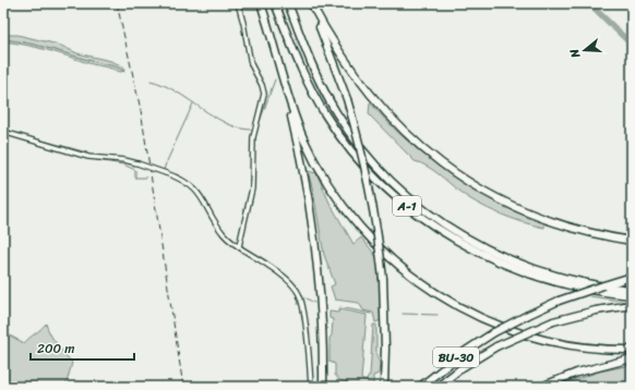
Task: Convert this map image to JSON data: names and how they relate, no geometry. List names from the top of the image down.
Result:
{
  "streets": {
    "highway": ["A-1", "BU-30"]
  },
  "scale_bar": "200 m",
  "north": "left"
}
